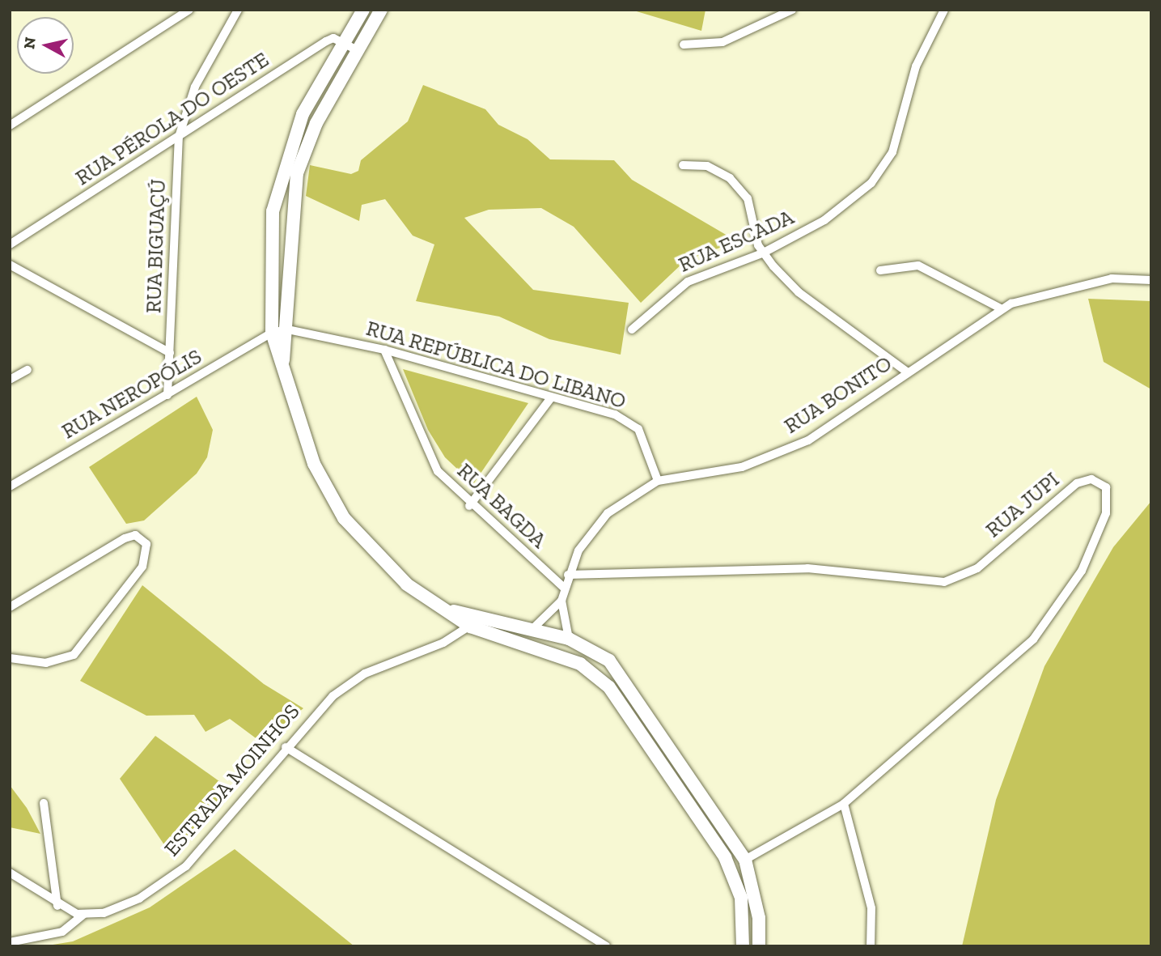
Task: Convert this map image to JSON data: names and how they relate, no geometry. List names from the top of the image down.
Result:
{
  "streets": {
    "street": [
      "RUA PÉROLA DO OESTE",
      "RUA ESCADA",
      "RUA BIGUAÇÚ",
      "RUA REPÚBLICA DO LIBANO",
      "RUA NEROPÓLIS",
      "RUA BONITO",
      "RUA JUPI",
      "RUA BAGDA",
      "ESTRADA MOINHOS"
    ]
  },
  "crossings": [
    ["RUA PÉROLA DO OESTE", "RUA BIGUAÇÚ"],
    ["RUA BIGUAÇÚ", "RUA NEROPÓLIS"],
    ["RUA REPÚBLICA DO LIBANO", "RUA NEROPÓLIS"],
    ["RUA REPÚBLICA DO LIBANO", "RUA BONITO"],
    ["RUA REPÚBLICA DO LIBANO", "RUA BAGDA"],
    ["RUA BONITO", "RUA JUPI"],
    ["RUA BONITO", "RUA BAGDA"]
  ],
  "north": "left"
}
